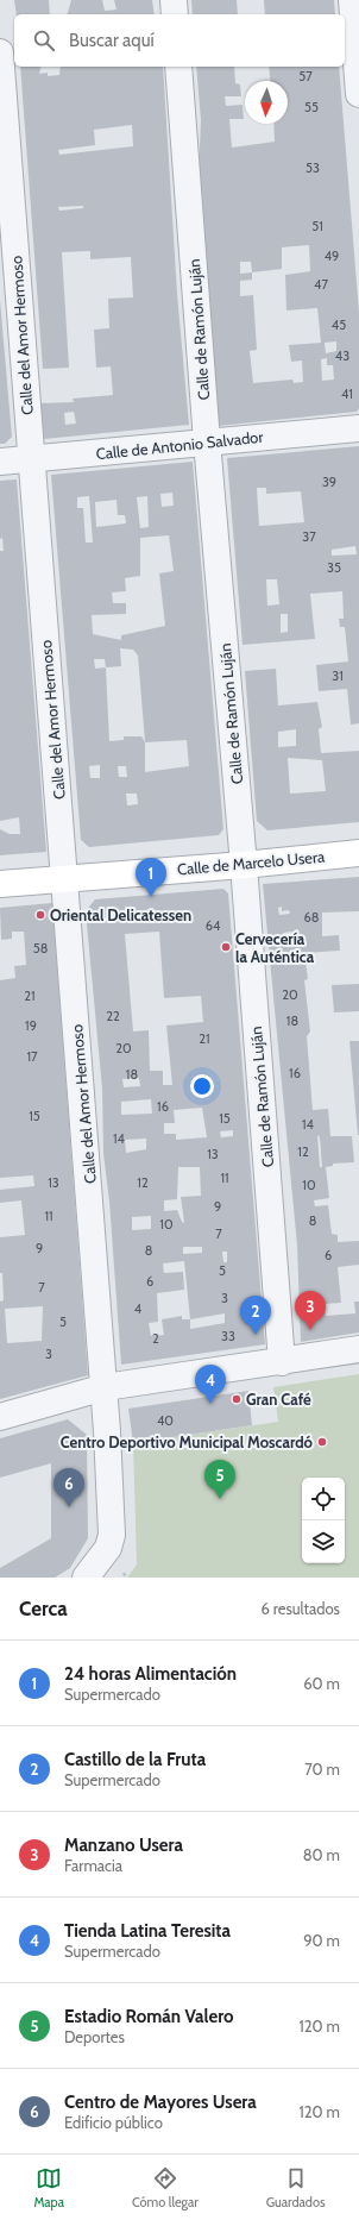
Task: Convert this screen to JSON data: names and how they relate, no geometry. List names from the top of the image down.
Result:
{
  "streets": {
    "main road": ["Calle de Marcelo Usera"],
    "street": ["Calle de Ramón Luján", "Calle del Amor Hermoso", "Calle de Antonio Salvador"]
  },
  "crossings": [
    ["Calle de Ramón Luján", "Calle de Antonio Salvador"],
    ["Calle de Ramón Luján", "Calle de Marcelo Usera"],
    ["Calle del Amor Hermoso", "Calle de Antonio Salvador"],
    ["Calle del Amor Hermoso", "Calle de Marcelo Usera"]
  ],
  "places": [
    "Oriental Delicatessen",
    "Cervecería la Auténtica",
    "Gran Café",
    "Centro Deportivo Municipal Moscardó"
  ],
  "house_numbers": [
    "57",
    "55",
    "53",
    "51",
    "49",
    "47",
    "45",
    "43",
    "41",
    "39",
    "37",
    "35",
    "31",
    "68",
    "64",
    "58",
    "20",
    "21",
    "22",
    "18",
    "19",
    "21",
    "20",
    "17",
    "16",
    "18",
    "16",
    "15",
    "15",
    "14",
    "14",
    "12",
    "13",
    "11",
    "13",
    "12",
    "10",
    "9",
    "11",
    "8",
    "10",
    "7",
    "9",
    "8",
    "6",
    "5",
    "6",
    "7",
    "3",
    "4",
    "5",
    "33",
    "2",
    "3",
    "40"
  ],
  "north": "bottom",
  "page": {
    "search": "Buscar aquí",
    "pins": [
      "1",
      "3",
      "2",
      "4",
      "5",
      "6"
    ],
    "heading": ["Cerca", "6 resultados"],
    "list": [
      {
        "mark": "1",
        "name": "24 horas Alimentación",
        "note": "Supermercado",
        "value": "60 m"
      },
      {
        "mark": "2",
        "name": "Castillo de la Fruta",
        "note": "Supermercado",
        "value": "70 m"
      },
      {
        "mark": "3",
        "name": "Manzano Usera",
        "note": "Farmacia",
        "value": "80 m"
      },
      {
        "mark": "4",
        "name": "Tienda Latina Teresita",
        "note": "Supermercado",
        "value": "90 m"
      },
      {
        "mark": "5",
        "name": "Estadio Román Valero",
        "note": "Deportes",
        "value": "120 m"
      },
      {
        "mark": "6",
        "name": "Centro de Mayores Usera",
        "note": "Edificio público",
        "value": "120 m"
      }
    ],
    "nav": ["Mapa", "Cómo llegar", "Guardados"]
  }
}
